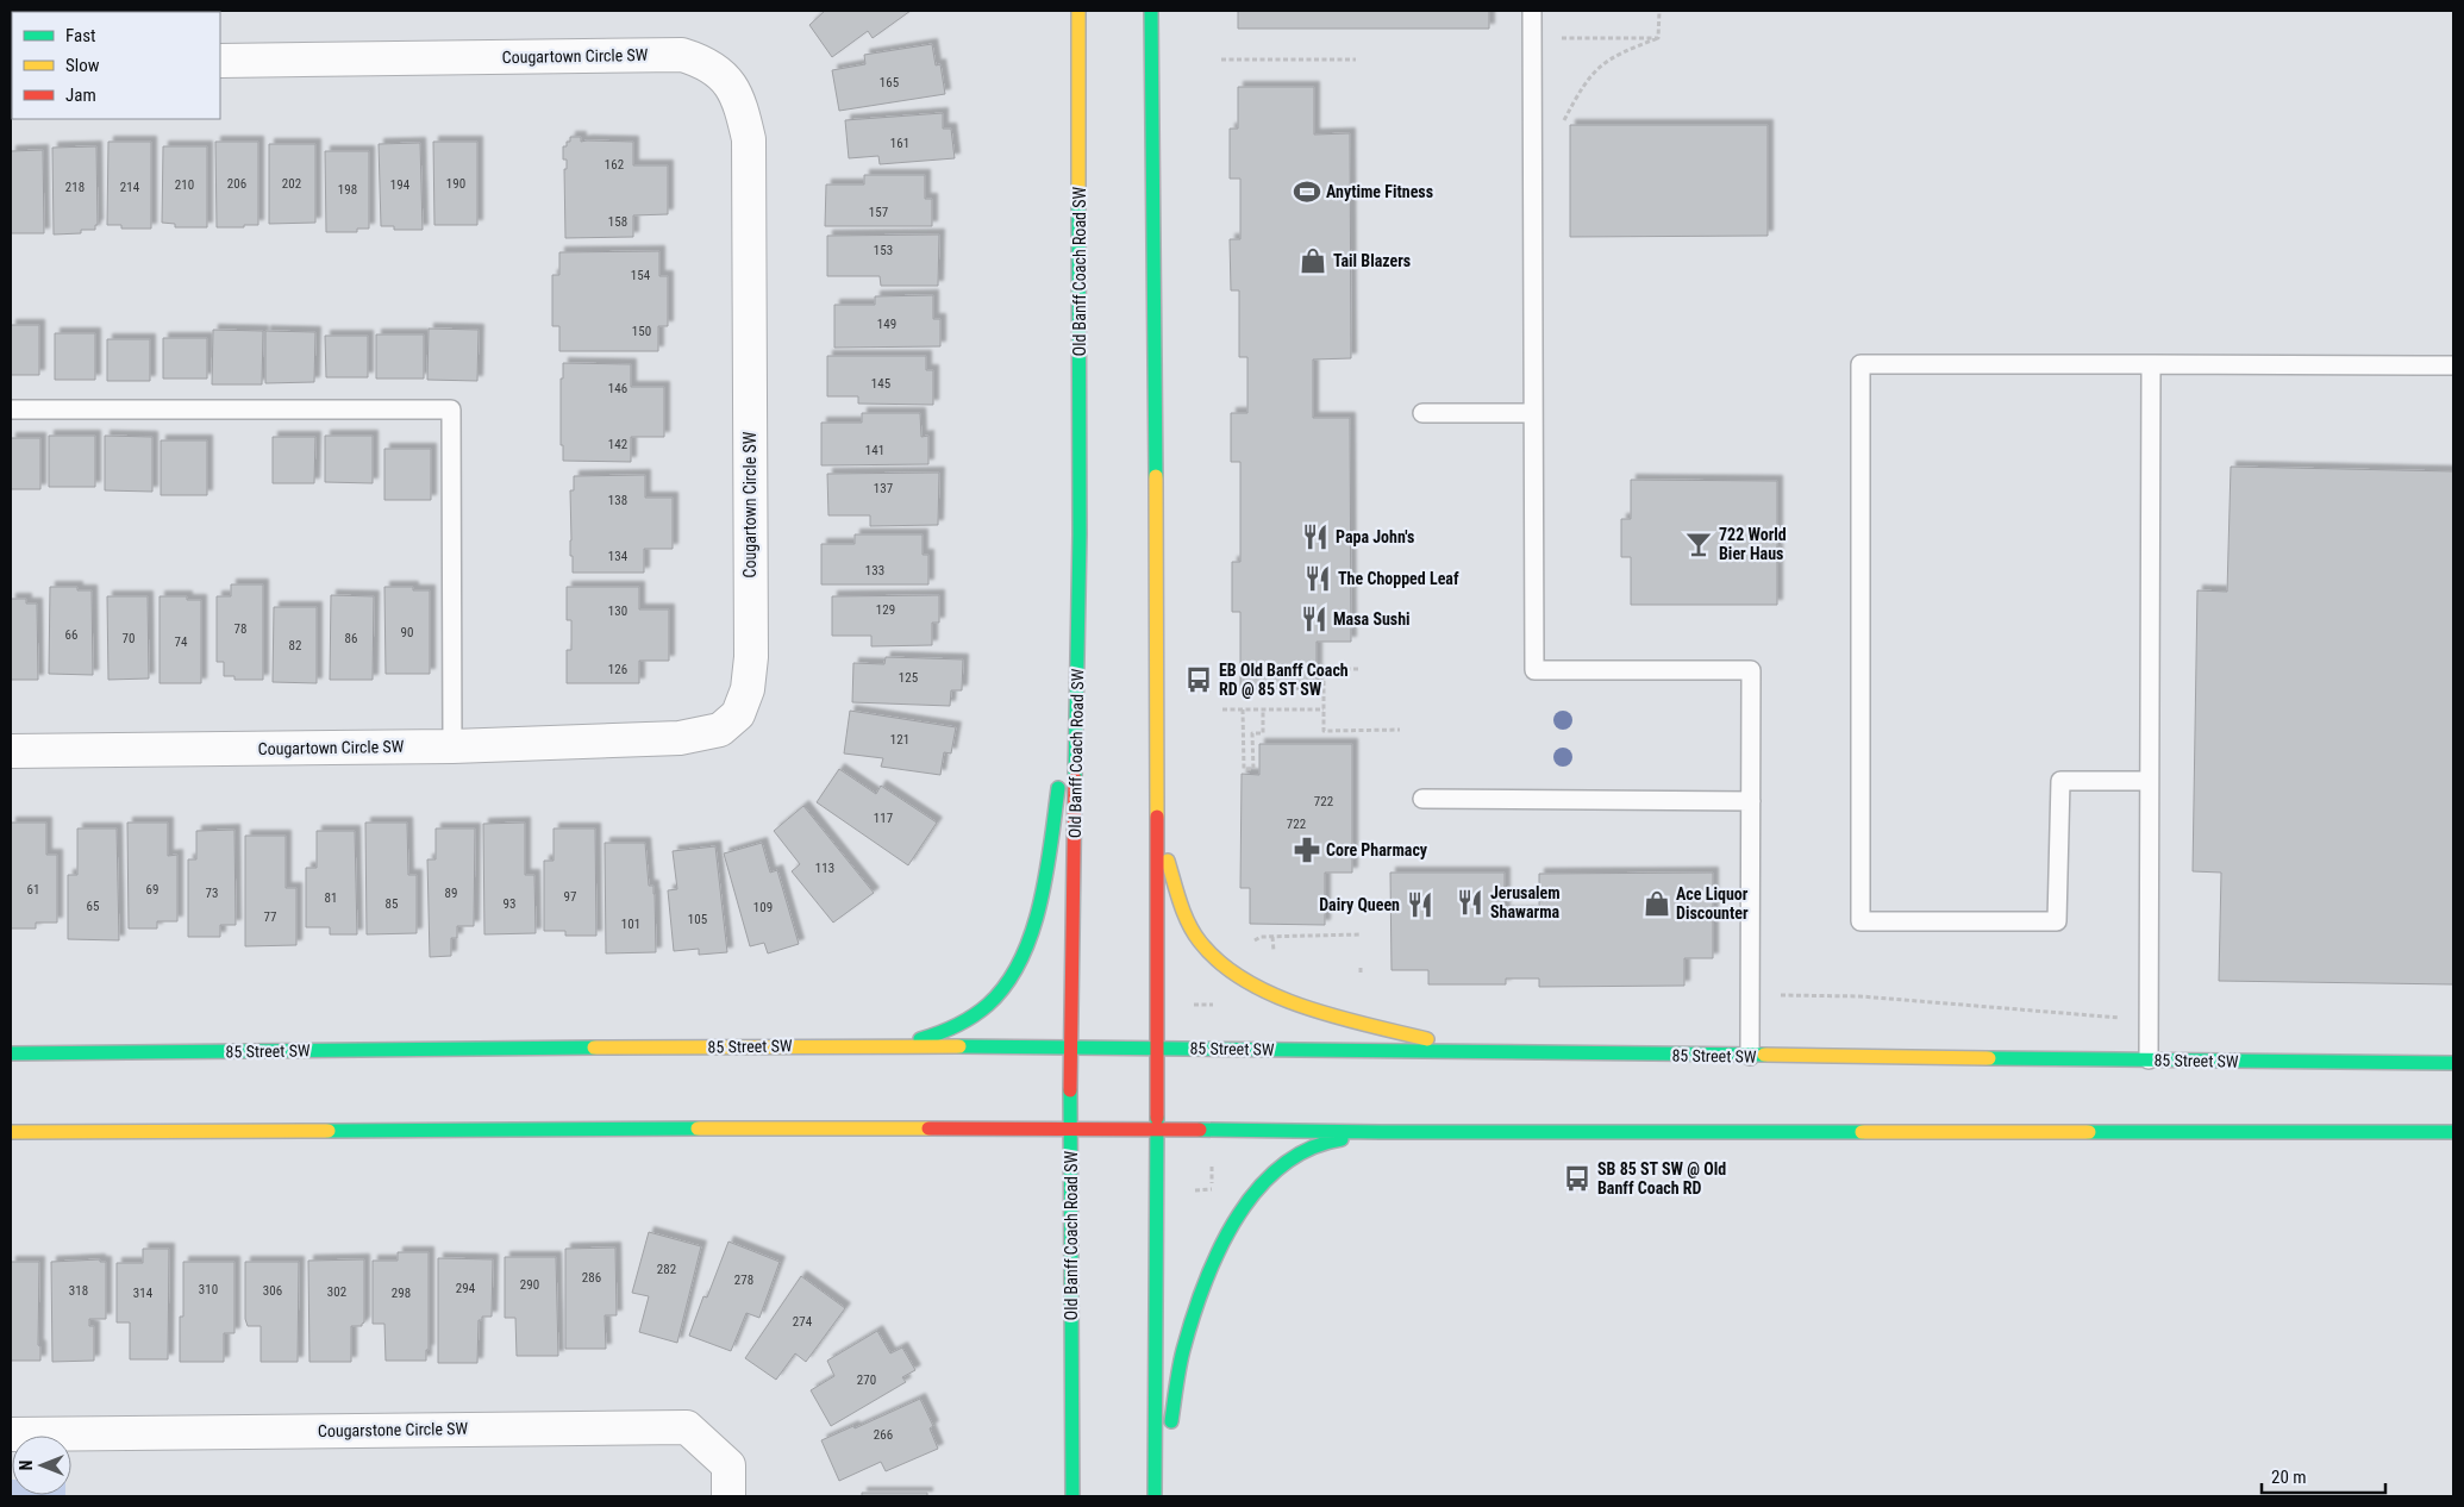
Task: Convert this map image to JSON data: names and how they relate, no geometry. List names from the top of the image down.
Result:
{
  "streets": {
    "main road": ["Old Banff Coach Road SW", "85 Street SW"],
    "street": ["Cougartown Circle SW", "Cougarstone Circle SW"]
  },
  "crossings": [
    ["Old Banff Coach Road SW", "85 Street SW"]
  ],
  "places": {
    "sports": ["Anytime Fitness"],
    "shop": ["Tail Blazers", "Ace Liquor Discounter"],
    "restaurant": [
      "Papa John's",
      "The Chopped Leaf",
      "Masa Sushi",
      "Jerusalem Shawarma",
      "Dairy Queen"
    ],
    "bar": ["722 World Bier Haus"],
    "bus stop": ["EB Old Banff Coach RD @ 85 ST SW", "SB 85 ST SW @ Old Banff Coach RD"],
    "pharmacy": ["Core Pharmacy"]
  },
  "house_numbers": [
    "165",
    "161",
    "162",
    "206",
    "202",
    "190",
    "210",
    "194",
    "218",
    "214",
    "198",
    "157",
    "158",
    "153",
    "154",
    "149",
    "150",
    "145",
    "146",
    "142",
    "141",
    "137",
    "138",
    "134",
    "133",
    "129",
    "130",
    "78",
    "90",
    "66",
    "70",
    "86",
    "74",
    "82",
    "126",
    "125",
    "121",
    "722",
    "117",
    "722",
    "113",
    "61",
    "69",
    "73",
    "89",
    "97",
    "81",
    "85",
    "93",
    "65",
    "109",
    "77",
    "105",
    "101",
    "282",
    "286",
    "278",
    "290",
    "294",
    "310",
    "318",
    "306",
    "302",
    "314",
    "298",
    "274",
    "270",
    "266"
  ],
  "legend": ["Fast", "Slow", "Jam"],
  "scale_bar": "20 m",
  "north": "left"
}
